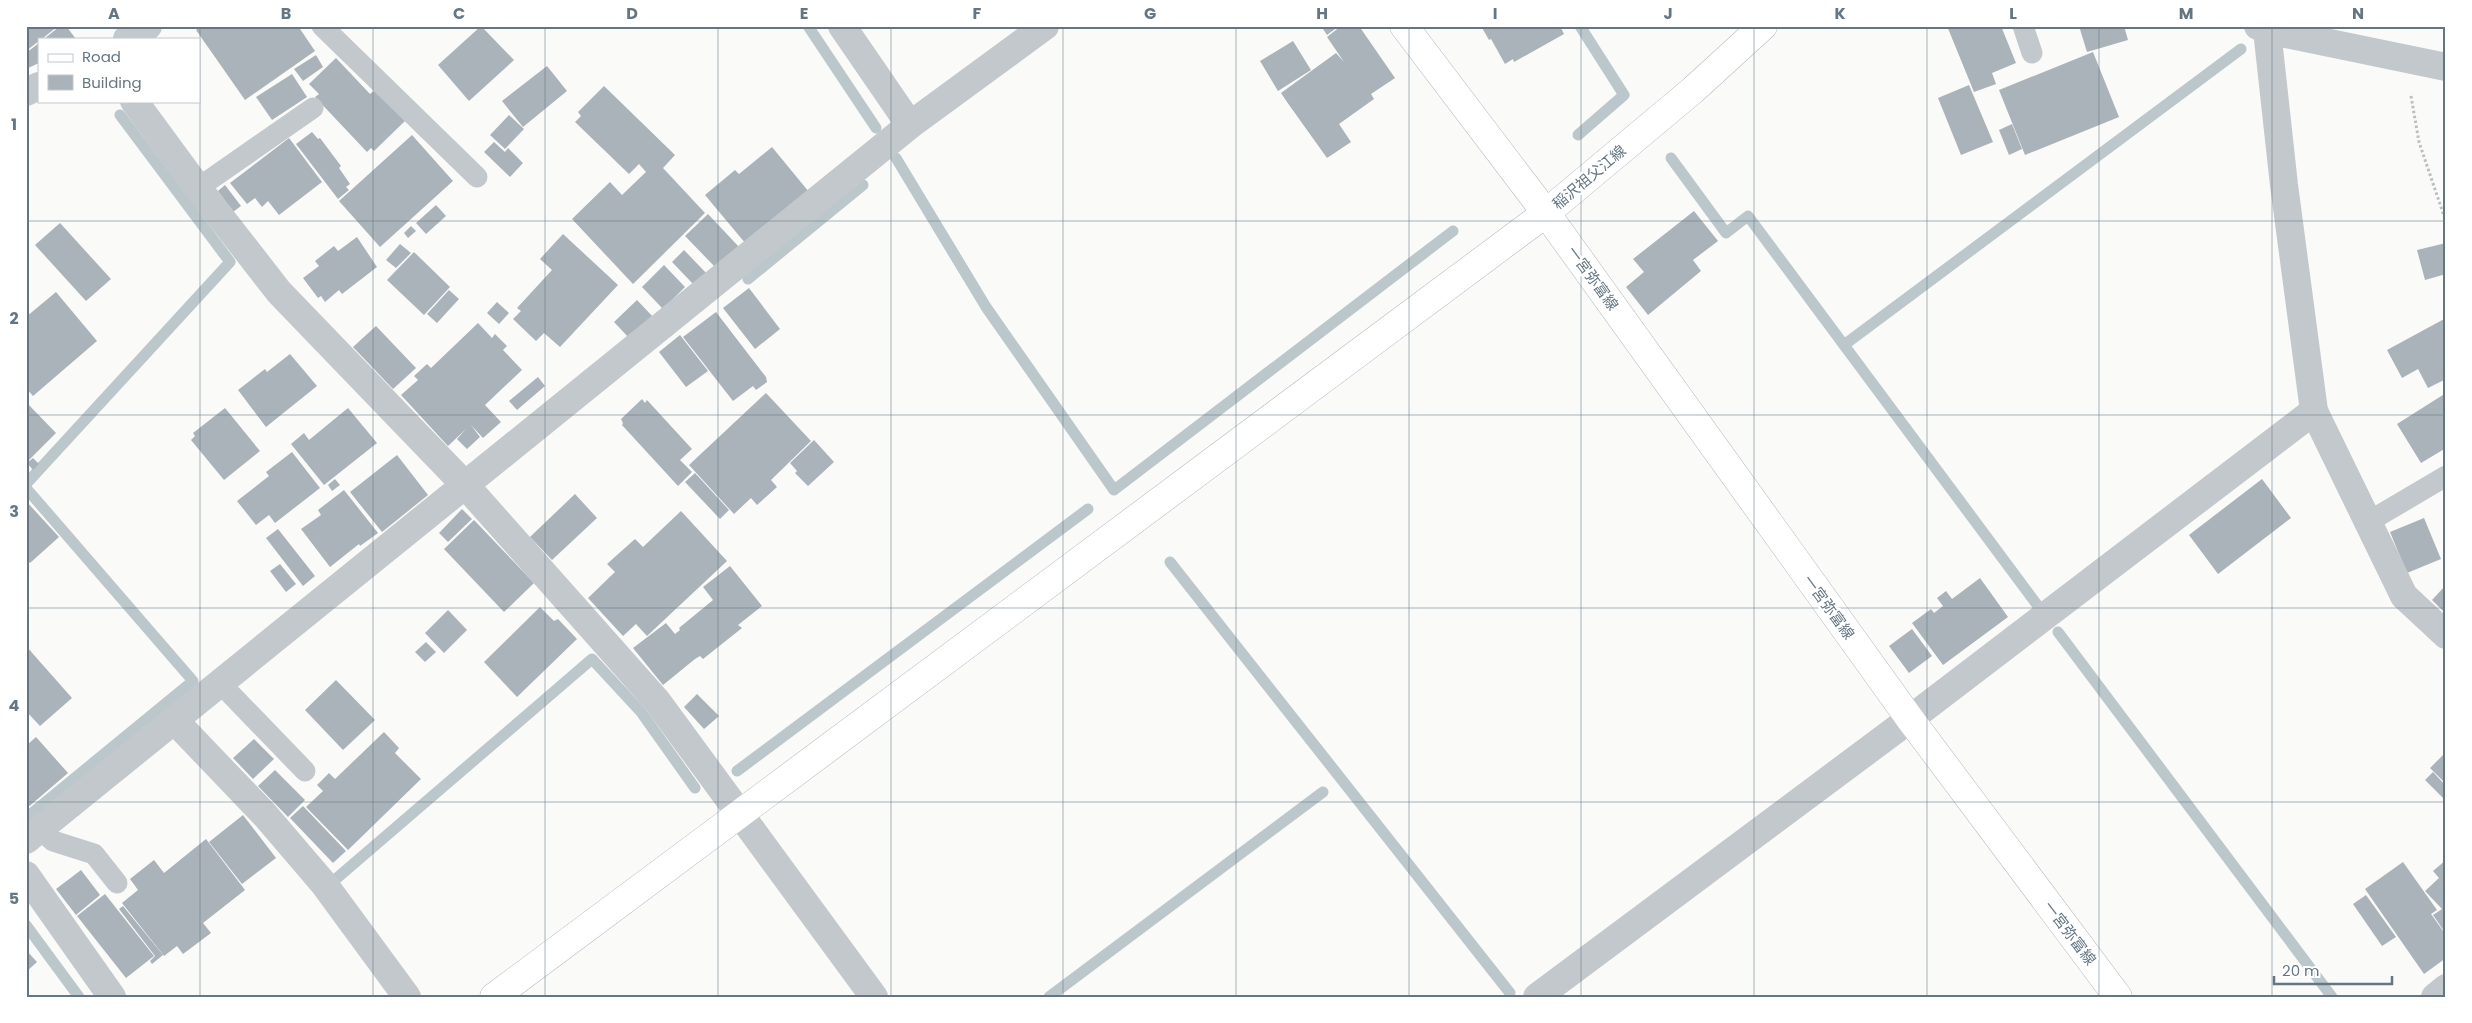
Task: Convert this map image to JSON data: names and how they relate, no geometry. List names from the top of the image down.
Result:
{
  "streets": {
    "main road": ["稲沢祖父江線", "一宮弥富線"]
  },
  "crossings": [
    ["稲沢祖父江線", "一宮弥富線"]
  ],
  "legend": ["Road", "Building"],
  "scale_bar": "20 m",
  "grid": {
    "columns": [
      "A",
      "B",
      "C",
      "D",
      "E",
      "F",
      "G",
      "H",
      "I",
      "J",
      "K",
      "L",
      "M",
      "N"
    ],
    "rows": [
      "1",
      "2",
      "3",
      "4",
      "5"
    ]
  }
}
